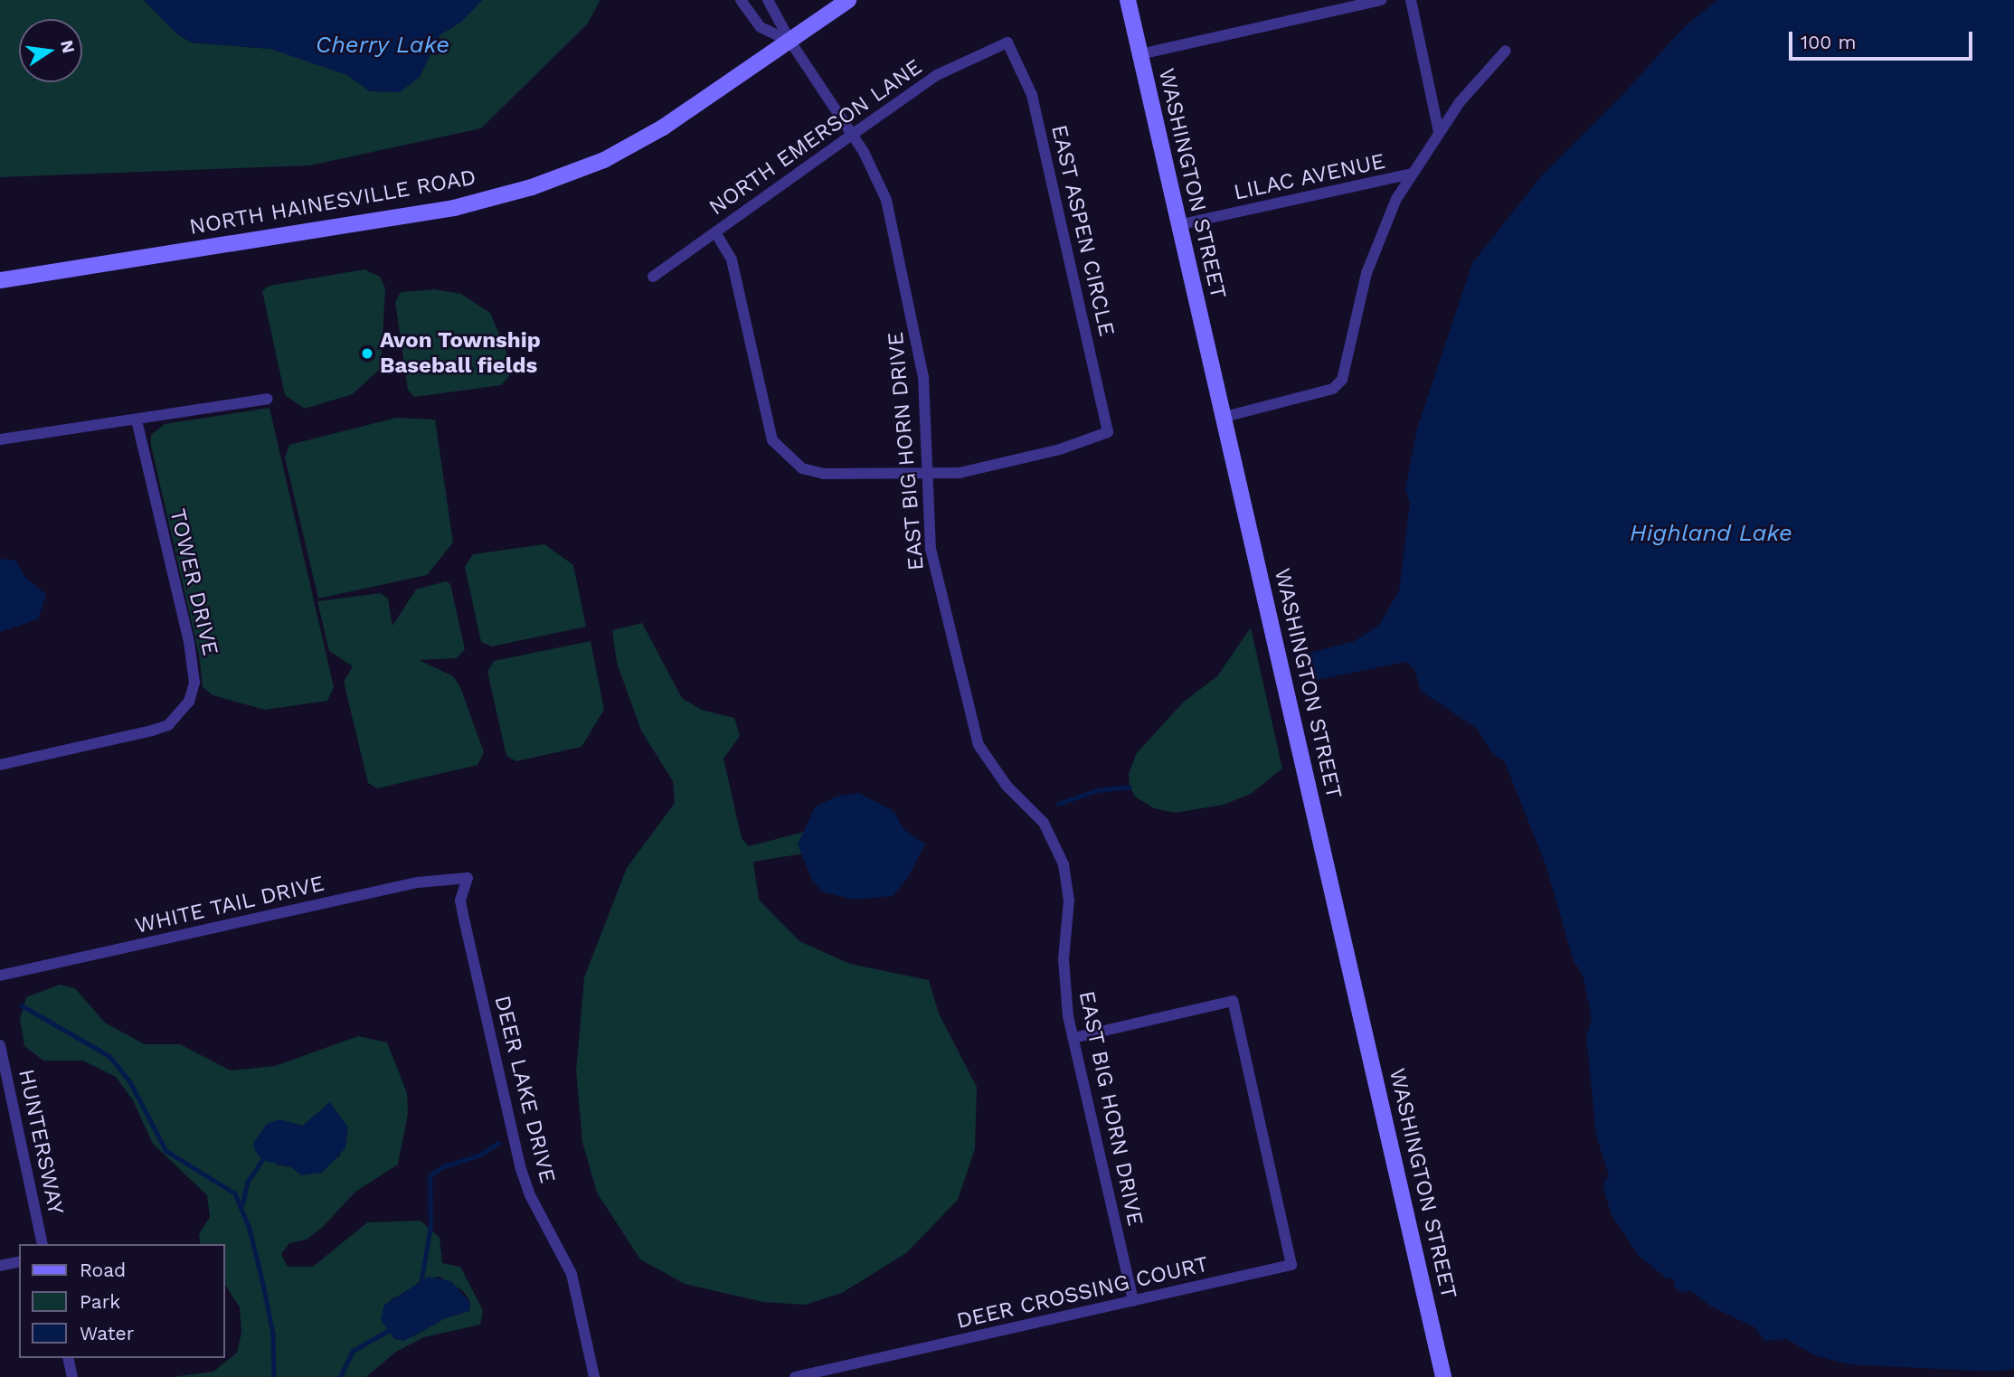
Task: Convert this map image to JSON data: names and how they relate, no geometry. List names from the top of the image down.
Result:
{
  "streets": {
    "main road": ["WASHINGTON STREET", "NORTH HAINESVILLE ROAD"],
    "street": [
      "NORTH EMERSON LANE",
      "LILAC AVENUE",
      "EAST ASPEN CIRCLE",
      "EAST BIG HORN DRIVE",
      "TOWER DRIVE",
      "WHITE TAIL DRIVE",
      "DEER LAKE DRIVE",
      "HUNTERSWAY",
      "DEER CROSSING COURT"
    ]
  },
  "crossings": [
    ["NORTH EMERSON LANE", "EAST ASPEN CIRCLE"],
    ["NORTH EMERSON LANE", "EAST BIG HORN DRIVE"],
    ["LILAC AVENUE", "WASHINGTON STREET"],
    ["NORTH HAINESVILLE ROAD", "EAST BIG HORN DRIVE"],
    ["EAST ASPEN CIRCLE", "EAST BIG HORN DRIVE"],
    ["EAST BIG HORN DRIVE", "DEER CROSSING COURT"],
    ["WHITE TAIL DRIVE", "DEER LAKE DRIVE"]
  ],
  "water": ["Cherry Lake", "Highland Lake"],
  "places": ["Avon Township Baseball fields"],
  "legend": ["Road", "Park", "Water"],
  "scale_bar": "100 m",
  "north": "right"
}
